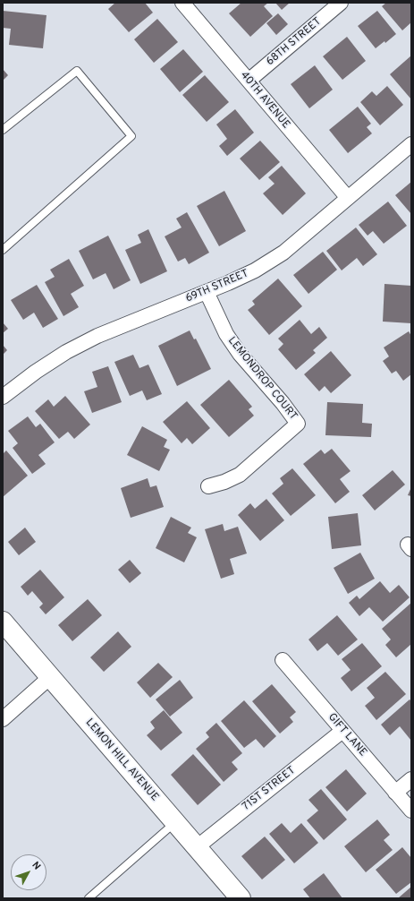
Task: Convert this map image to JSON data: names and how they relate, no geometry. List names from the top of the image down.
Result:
{
  "streets": {
    "street": [
      "68TH STREET",
      "40TH AVENUE",
      "69TH STREET",
      "LEMONDROP COURT",
      "GIFT LANE",
      "LEMON HILL AVENUE",
      "71ST STREET"
    ]
  },
  "crossings": [
    ["68TH STREET", "40TH AVENUE"],
    ["40TH AVENUE", "69TH STREET"],
    ["69TH STREET", "LEMONDROP COURT"],
    ["GIFT LANE", "71ST STREET"],
    ["LEMON HILL AVENUE", "71ST STREET"]
  ],
  "north": "top right"
}
